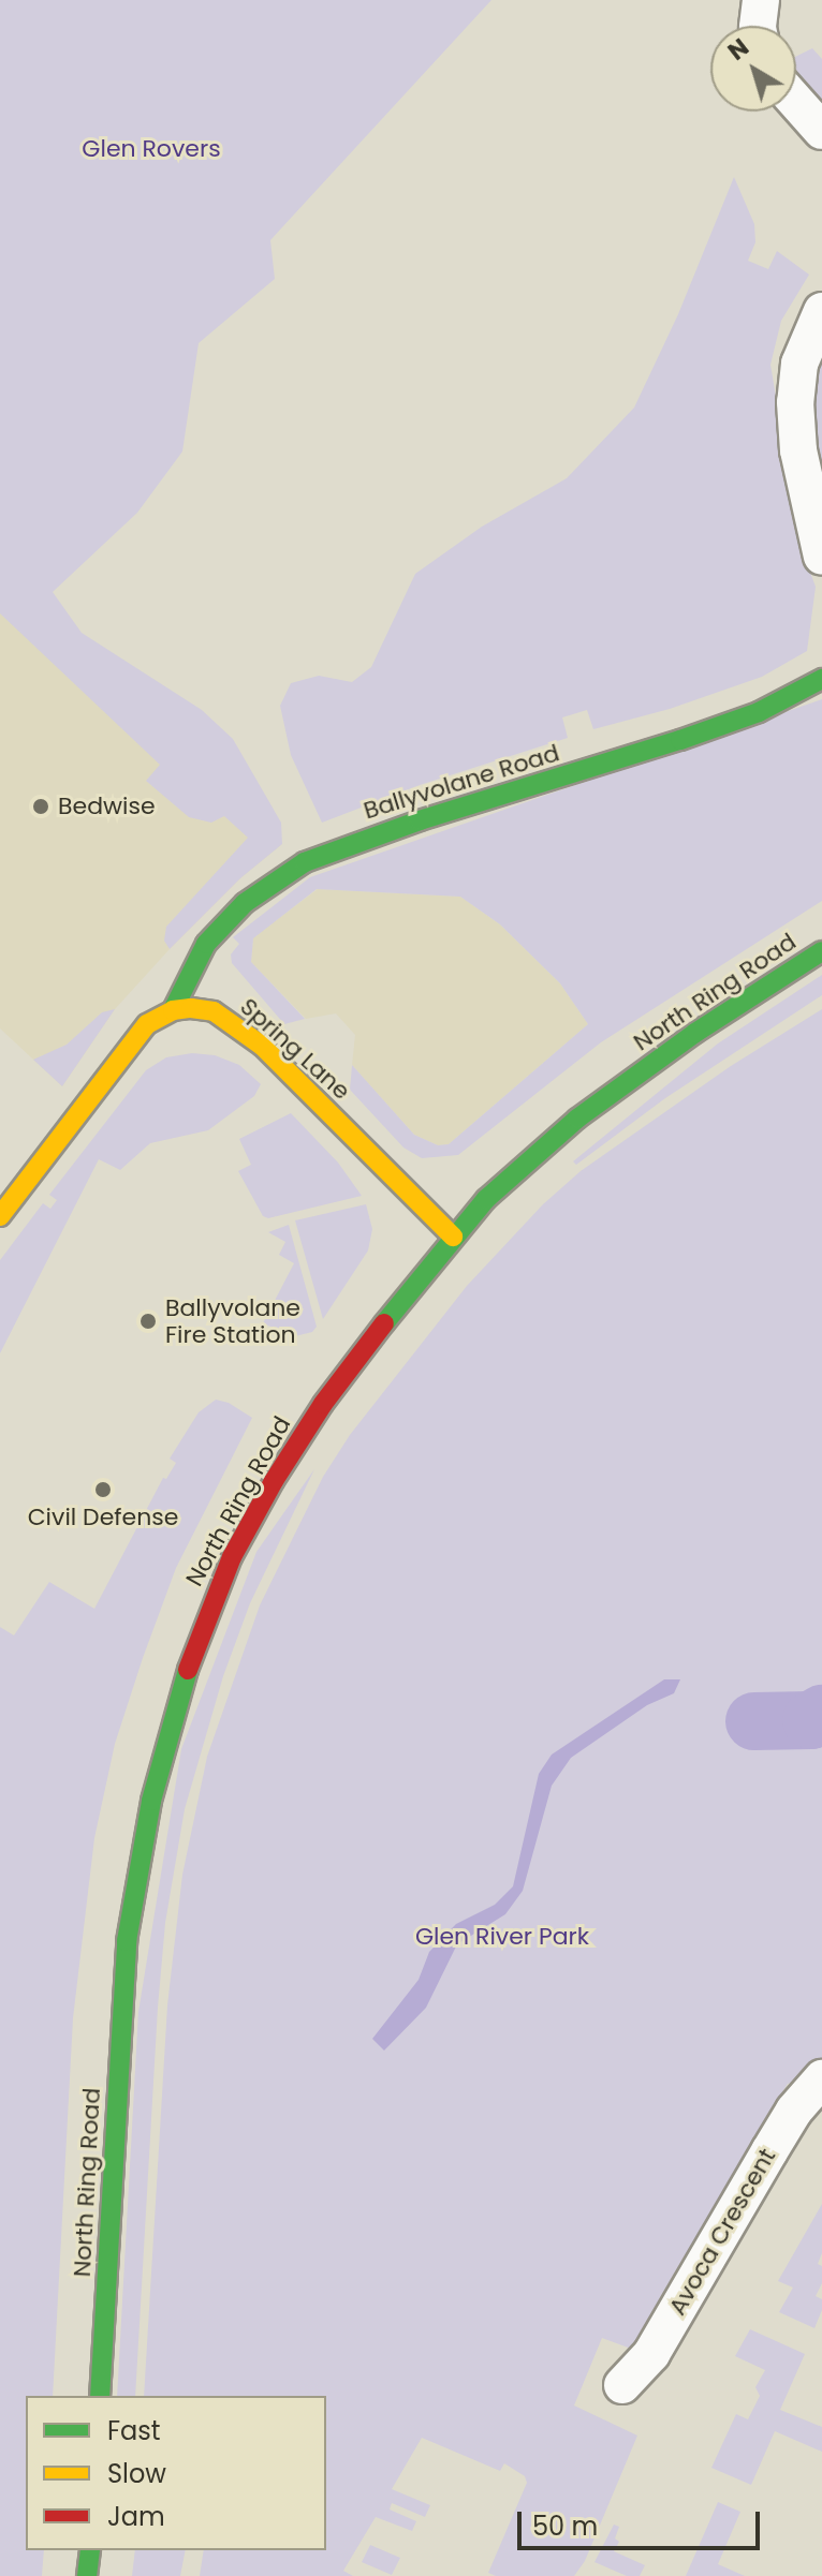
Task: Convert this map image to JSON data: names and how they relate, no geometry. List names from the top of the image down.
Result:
{
  "streets": {
    "main road": ["Ballyvolane Road", "North Ring Road", "Spring Lane"],
    "street": ["Avoca Crescent"]
  },
  "crossings": [
    ["Ballyvolane Road", "Spring Lane"],
    ["North Ring Road", "Spring Lane"]
  ],
  "parks": ["Glen Rovers", "Glen River Park"],
  "places": ["Bedwise", "Ballyvolane Fire Station", "Civil Defense"],
  "legend": ["Fast", "Slow", "Jam"],
  "scale_bar": "50 m",
  "north": "top left"
}
